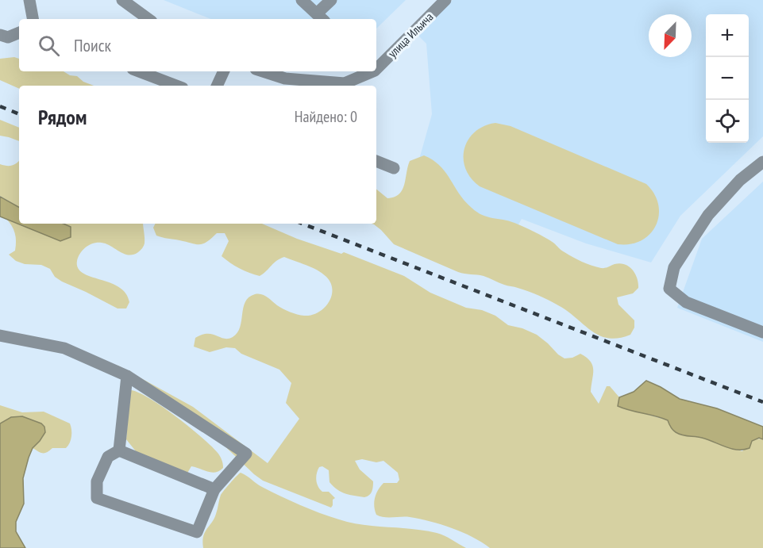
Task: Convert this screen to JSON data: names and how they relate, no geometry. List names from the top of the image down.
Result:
{
  "streets": {
    "street": ["улица Ильича"]
  },
  "north": "bottom left",
  "page": {
    "map_buttons": ["+", "−"],
    "search": "Поиск",
    "heading": ["Рядом", "Найдено: 0"]
  }
}
